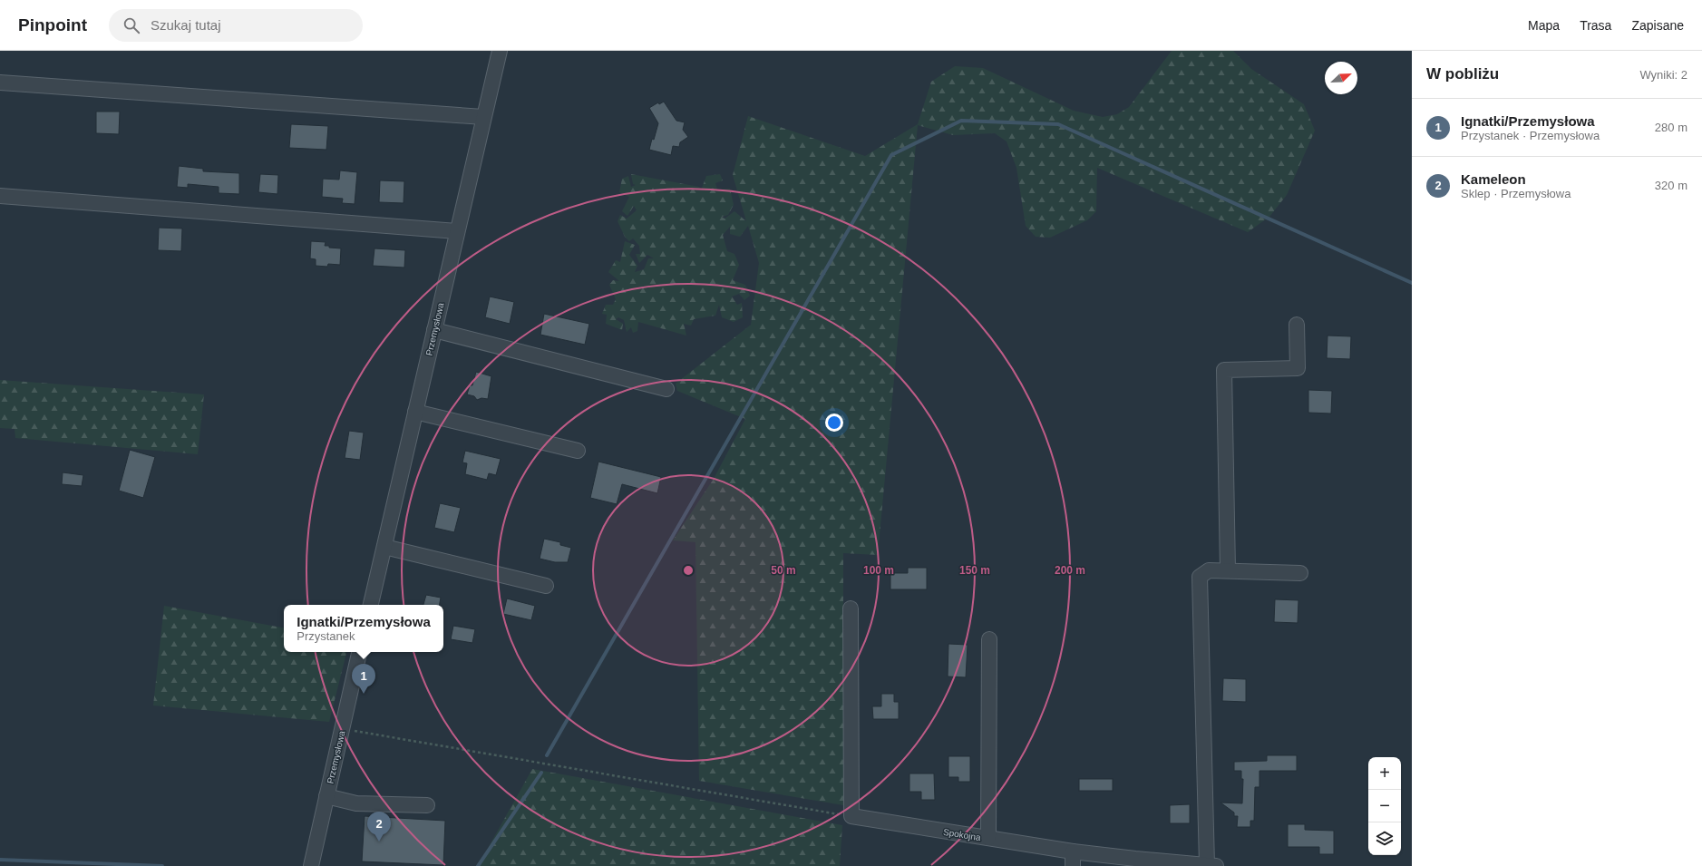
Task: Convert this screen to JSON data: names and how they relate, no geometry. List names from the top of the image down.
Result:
{
  "streets": {
    "street": ["Przemysłowa", "Spokojna"]
  },
  "north": "top right",
  "page": {
    "header": "Pinpoint",
    "search": "Szukaj tutaj",
    "nav": ["Mapa", "Trasa", "Zapisane"],
    "heading": ["W pobliżu", "Wyniki: 2"],
    "list": [
      {
        "mark": "1",
        "name": "Ignatki/Przemysłowa",
        "note": "Przystanek · Przemysłowa",
        "value": "280 m"
      },
      {
        "mark": "2",
        "name": "Kameleon",
        "note": "Sklep · Przemysłowa",
        "value": "320 m"
      }
    ],
    "popup": ["Ignatki/Przemysłowa", "Przystanek"],
    "pins": ["1", "2"],
    "map_buttons": ["+", "−"]
  },
  "rings": [
    "50 m",
    "100 m",
    "150 m",
    "200 m"
  ]
}
